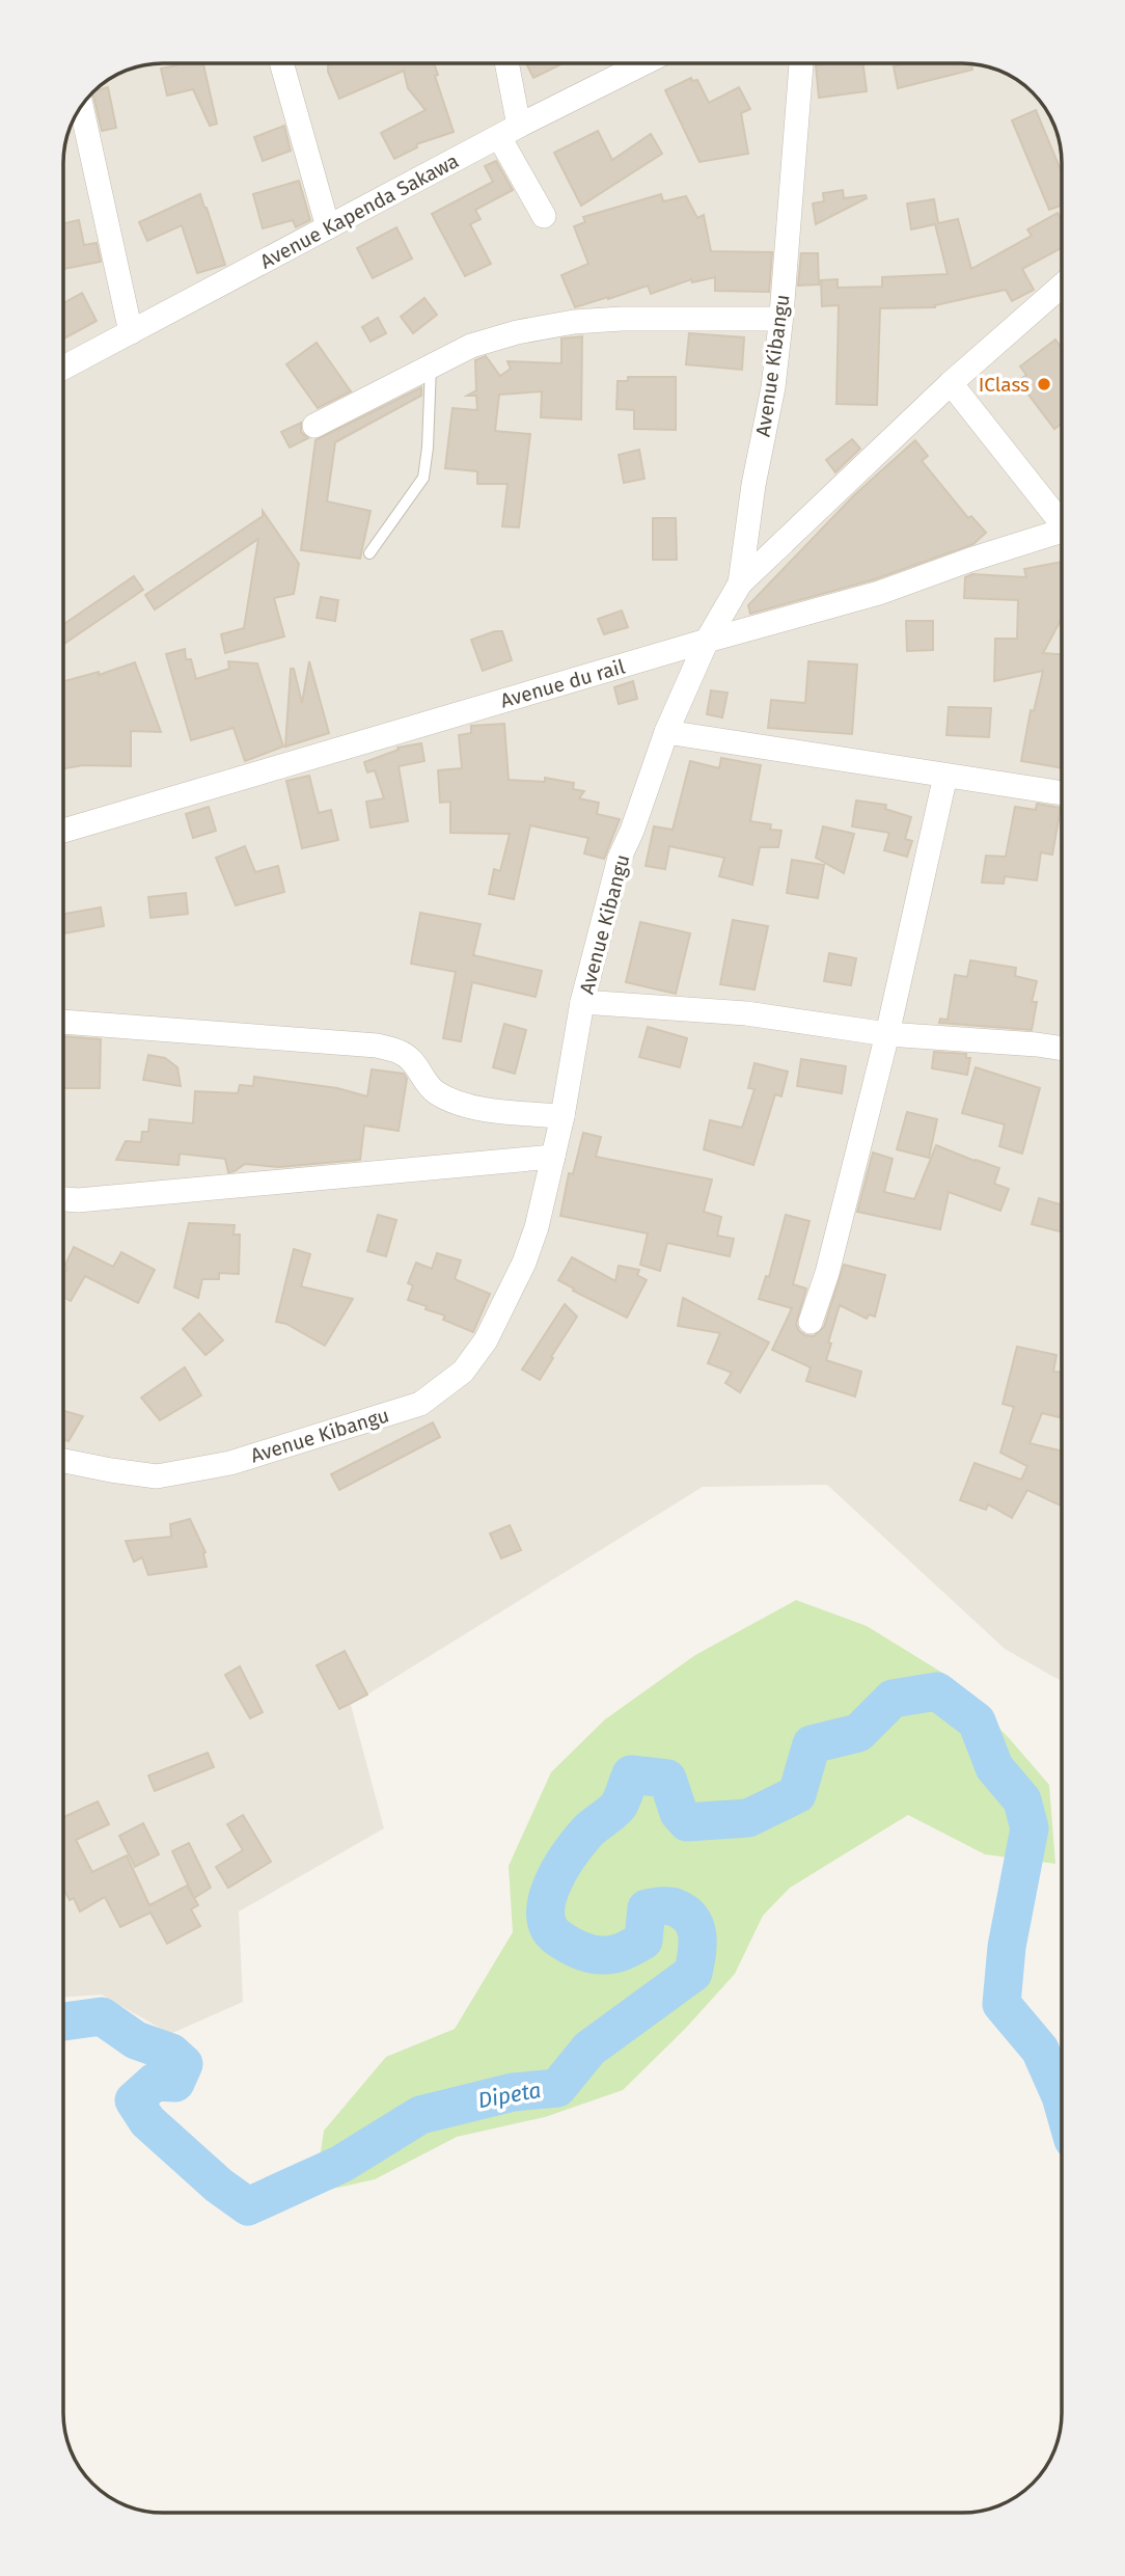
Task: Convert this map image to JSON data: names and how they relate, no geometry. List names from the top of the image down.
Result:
{
  "streets": {
    "street": ["Avenue Kapenda Sakawa", "Avenue Kibangu", "Avenue du rail"]
  },
  "crossings": [
    ["Avenue Kibangu", "Avenue du rail"]
  ],
  "water": ["Dipeta"],
  "places": ["IClass"]
}
